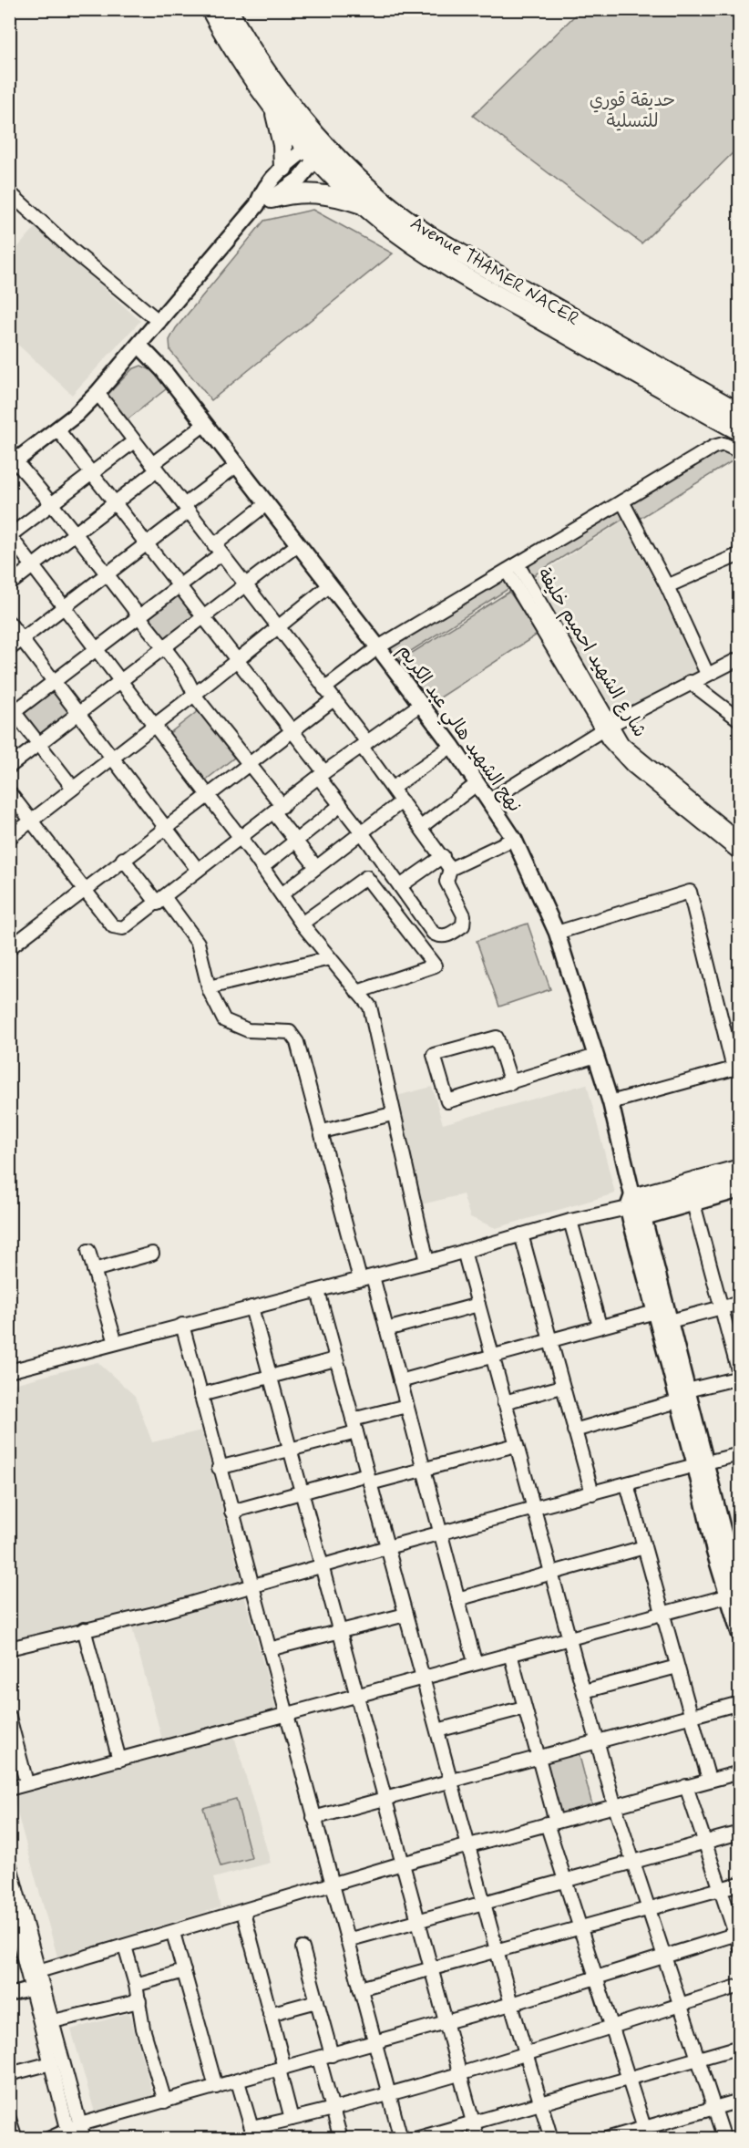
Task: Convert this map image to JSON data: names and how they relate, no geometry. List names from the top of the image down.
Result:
{
  "streets": {
    "highway": ["Avenue THAMER NACER"],
    "main road": ["نهج الشهيد هالي عبد الكريم"],
    "street": ["شارع الشهيد احميم خليفة"]
  },
  "parks": ["حديقة قوري للتسلية"]
}
